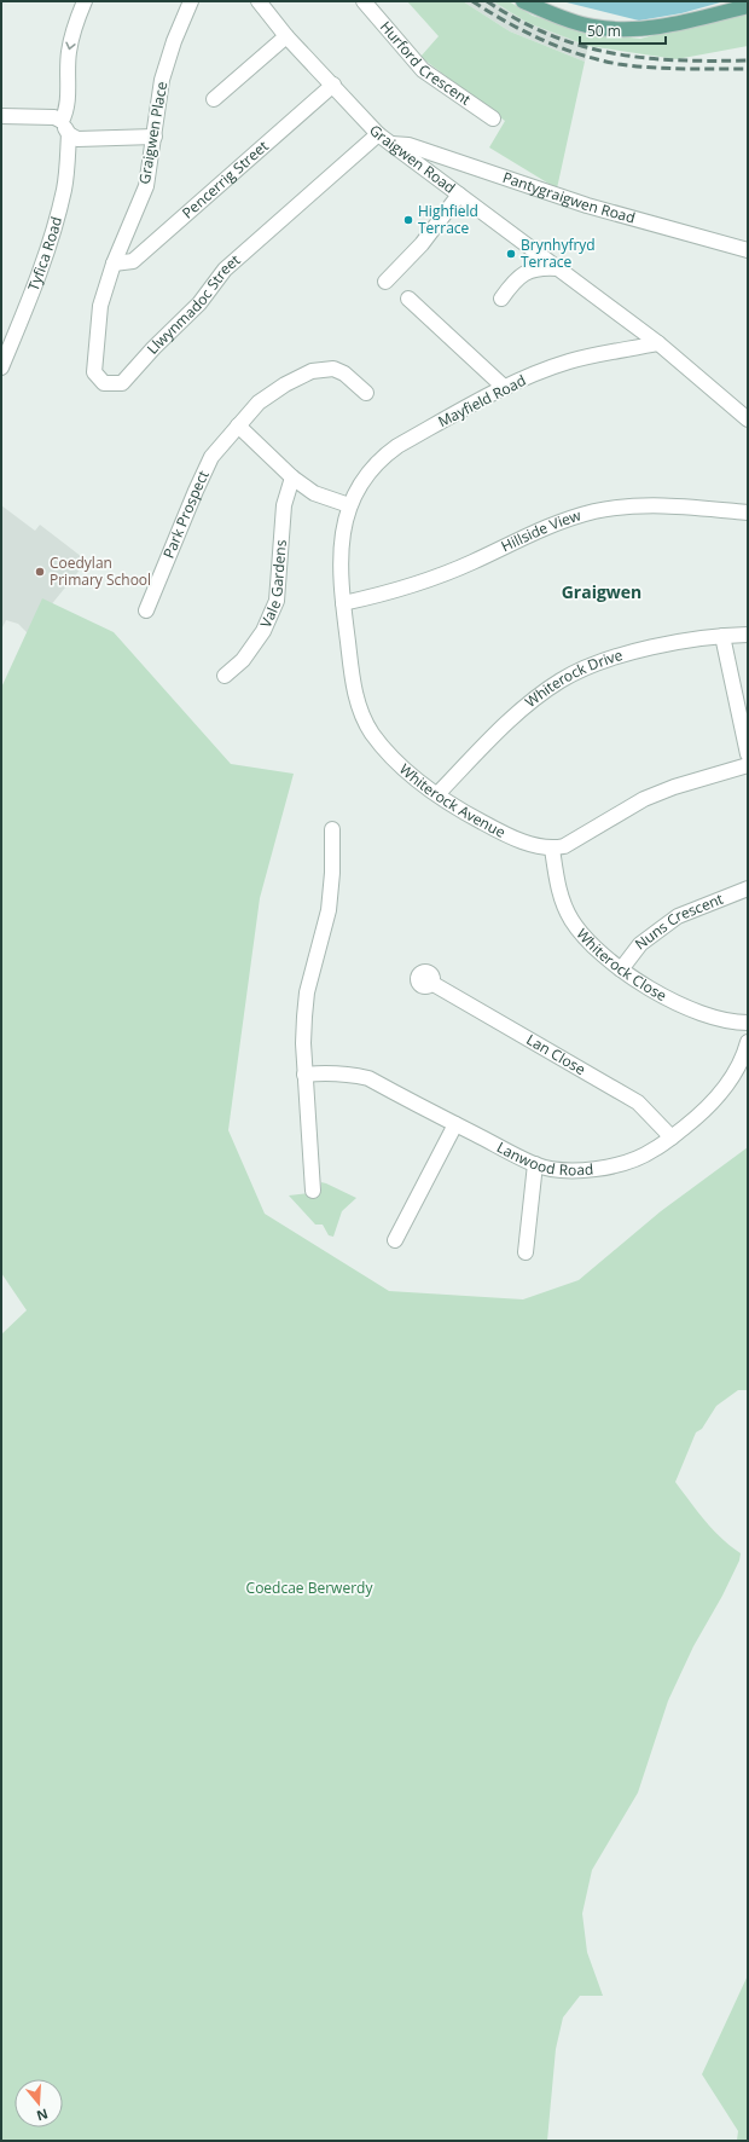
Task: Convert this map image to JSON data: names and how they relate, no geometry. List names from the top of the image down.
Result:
{
  "streets": {
    "street": [
      "Hurford Crescent",
      "Graigwen Place",
      "Graigwen Road",
      "Pencerrig Street",
      "Pantygraigwen Road",
      "Tyfica Road",
      "Llwynmadoc Street",
      "Mayfield Road",
      "Park Prospect",
      "Hillside View",
      "Vale Gardens",
      "Whiterock Drive",
      "Whiterock Avenue",
      "Nuns Crescent",
      "Whiterock Close",
      "Lan Close",
      "Lanwood Road"
    ]
  },
  "crossings": [
    ["Graigwen Place", "Pencerrig Street"],
    ["Graigwen Place", "Llwynmadoc Street"],
    ["Graigwen Road", "Pencerrig Street"],
    ["Graigwen Road", "Pantygraigwen Road"],
    ["Graigwen Road", "Llwynmadoc Street"],
    ["Graigwen Road", "Mayfield Road"],
    ["Pencerrig Street", "Llwynmadoc Street"],
    ["Mayfield Road", "Whiterock Avenue"],
    ["Hillside View", "Whiterock Avenue"],
    ["Whiterock Drive", "Whiterock Avenue"],
    ["Whiterock Avenue", "Whiterock Close"],
    ["Nuns Crescent", "Whiterock Close"],
    ["Lan Close", "Lanwood Road"]
  ],
  "districts": ["Graigwen"],
  "parks": ["Coedcae Berwerdy"],
  "places": ["Highfield Terrace", "Brynhyfryd Terrace", "Coedylan Primary School"],
  "scale_bar": "50 m",
  "north": "bottom"
}
